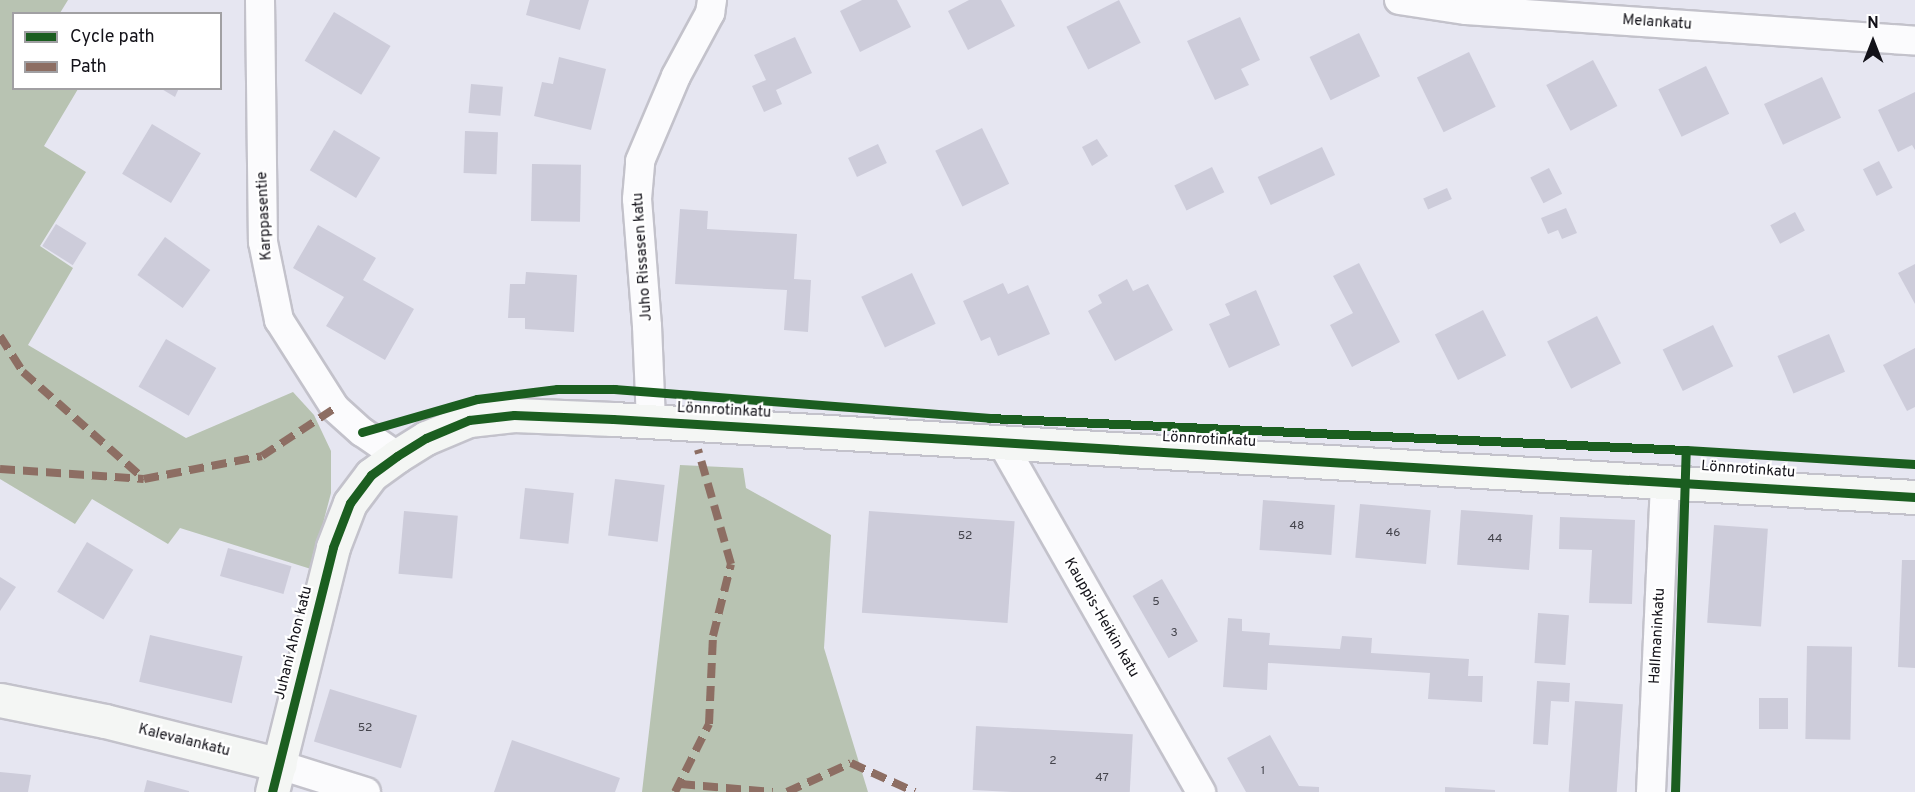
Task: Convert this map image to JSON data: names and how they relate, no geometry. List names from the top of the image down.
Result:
{
  "streets": {
    "street": [
      "Melankatu",
      "Karppasentie",
      "Juho Rissasen katu",
      "Lönnrotinkatu",
      "Kauppis-Heikin katu",
      "Hallmaninkatu",
      "Juhani Ahon katu",
      "Kalevalankatu"
    ]
  },
  "crossings": [
    ["Karppasentie", "Lönnrotinkatu"],
    ["Juho Rissasen katu", "Lönnrotinkatu"],
    ["Lönnrotinkatu", "Kauppis-Heikin katu"],
    ["Lönnrotinkatu", "Hallmaninkatu"],
    ["Lönnrotinkatu", "Juhani Ahon katu"],
    ["Juhani Ahon katu", "Kalevalankatu"]
  ],
  "house_numbers": [
    "48",
    "46",
    "52",
    "44",
    "5",
    "3",
    "52",
    "2",
    "1",
    "47"
  ],
  "legend": ["Cycle path", "Path"],
  "north": "top"
}
